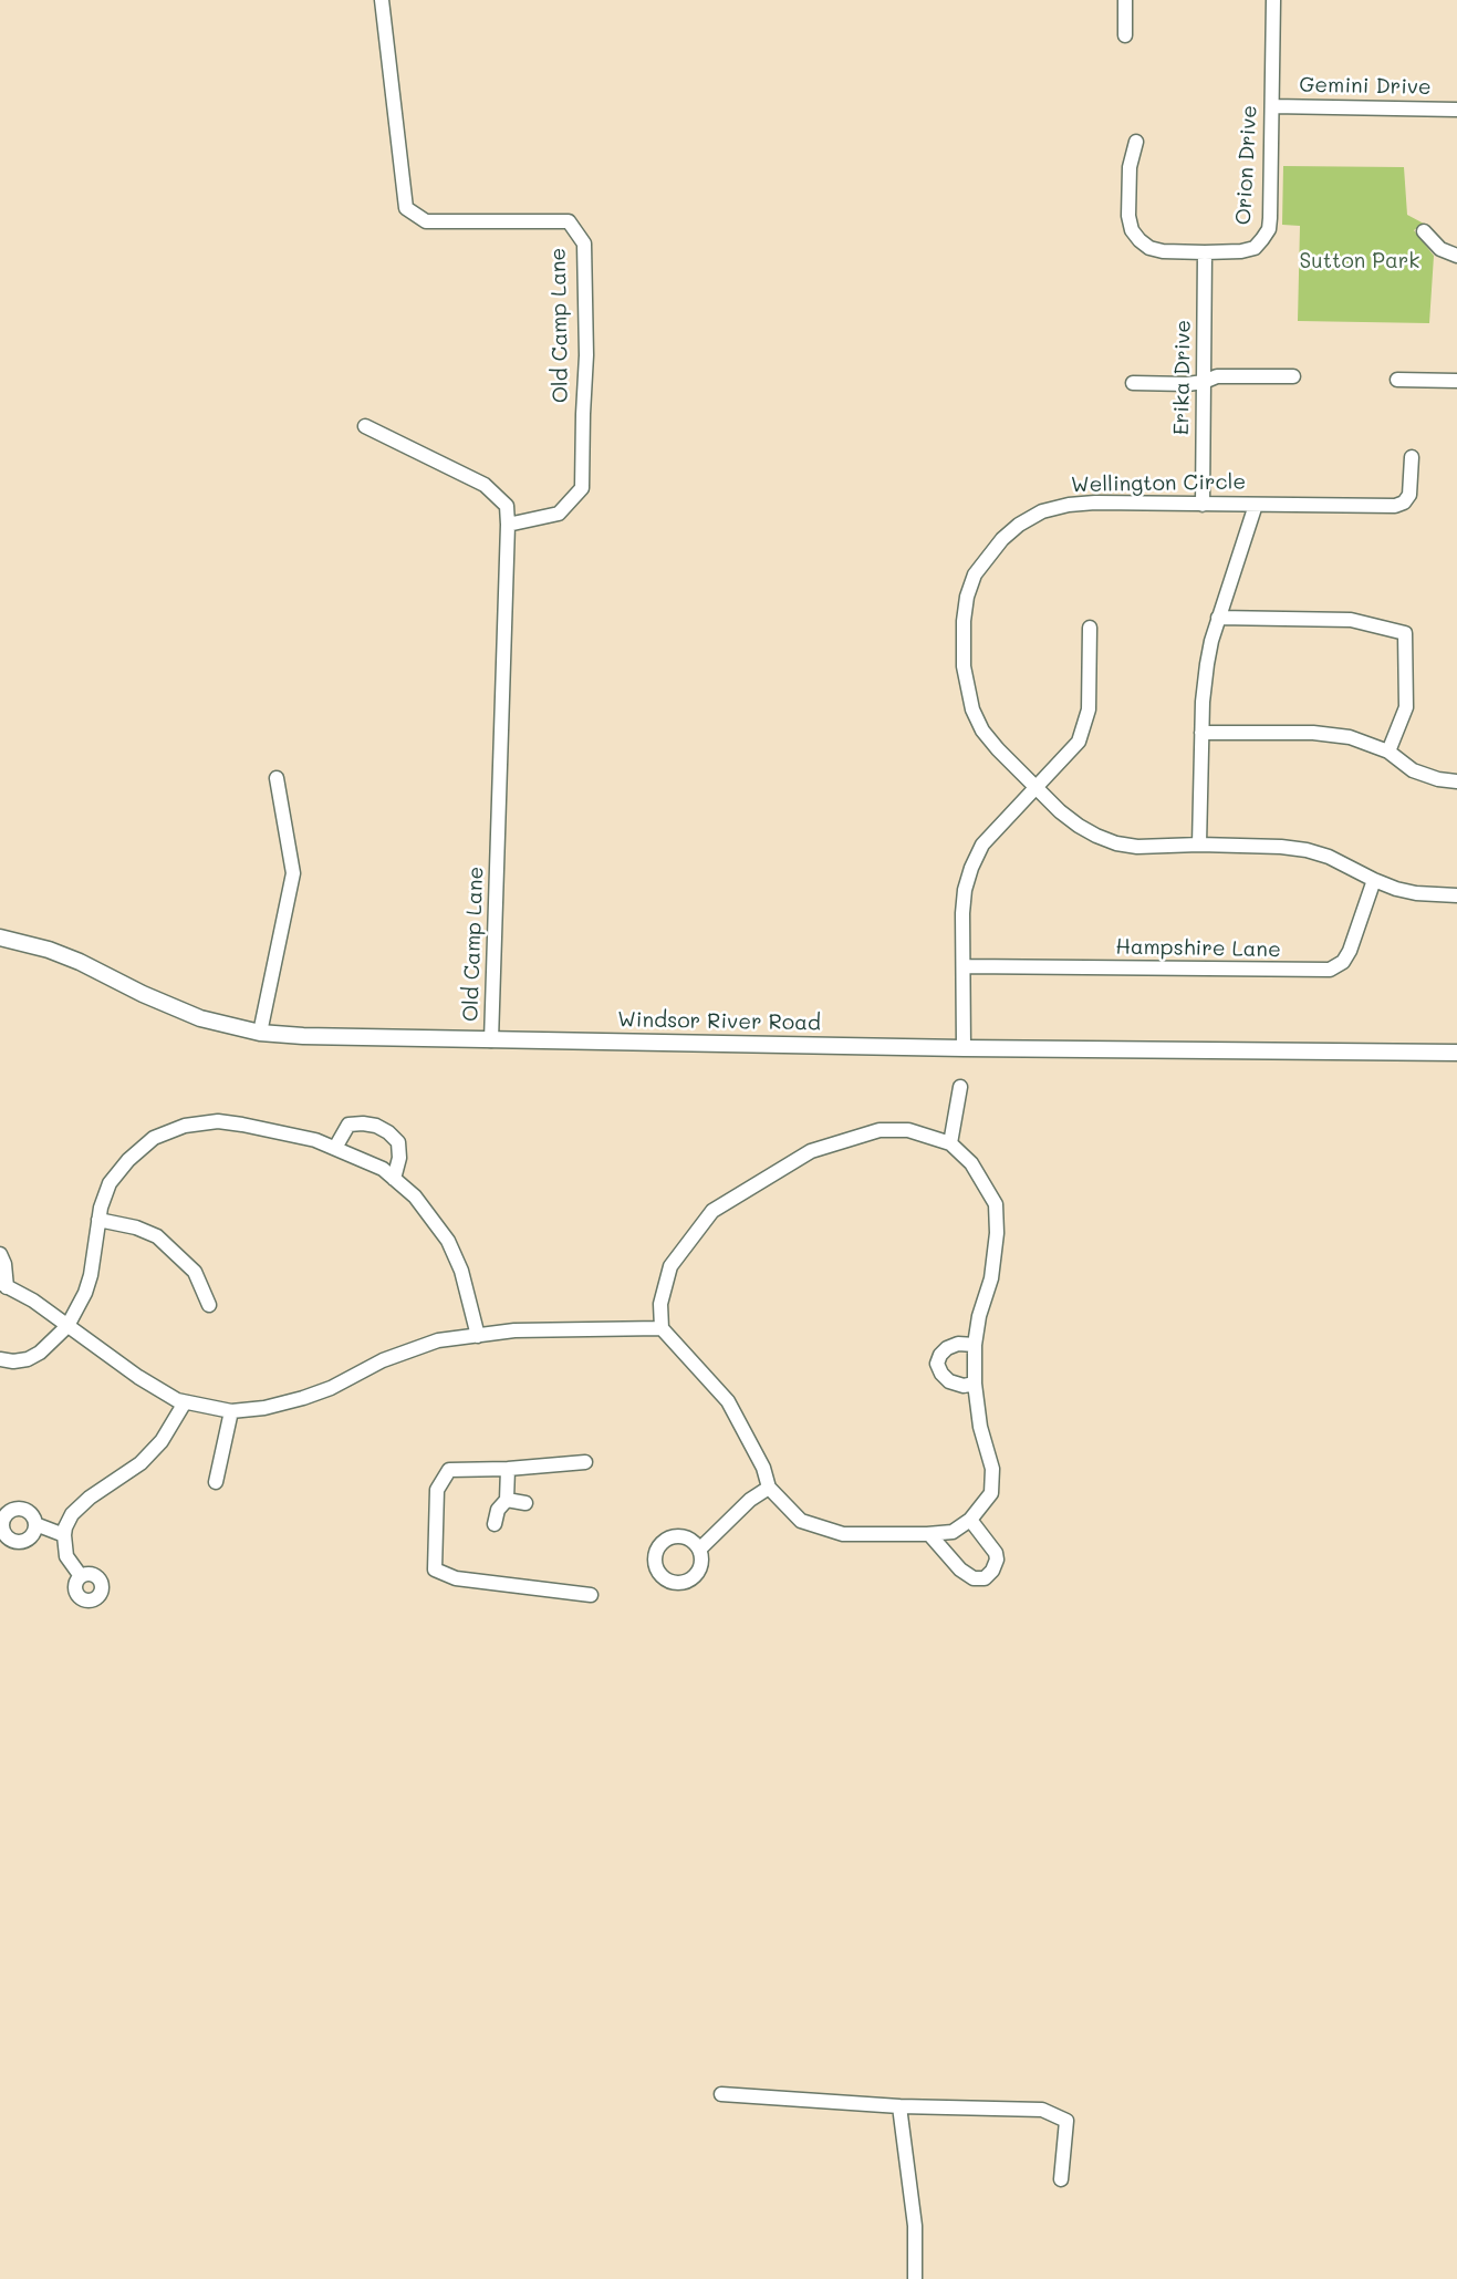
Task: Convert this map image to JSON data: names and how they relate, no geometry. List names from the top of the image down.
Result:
{
  "streets": {
    "main road": ["Windsor River Road"],
    "street": [
      "Gemini Drive",
      "Orion Drive",
      "Old Camp Lane",
      "Erika Drive",
      "Wellington Circle",
      "Hampshire Lane"
    ]
  },
  "crossings": [
    ["Gemini Drive", "Orion Drive"],
    ["Orion Drive", "Erika Drive"],
    ["Old Camp Lane", "Windsor River Road"],
    ["Erika Drive", "Wellington Circle"],
    ["Wellington Circle", "Hampshire Lane"]
  ],
  "parks": ["Sutton Park"]
}
